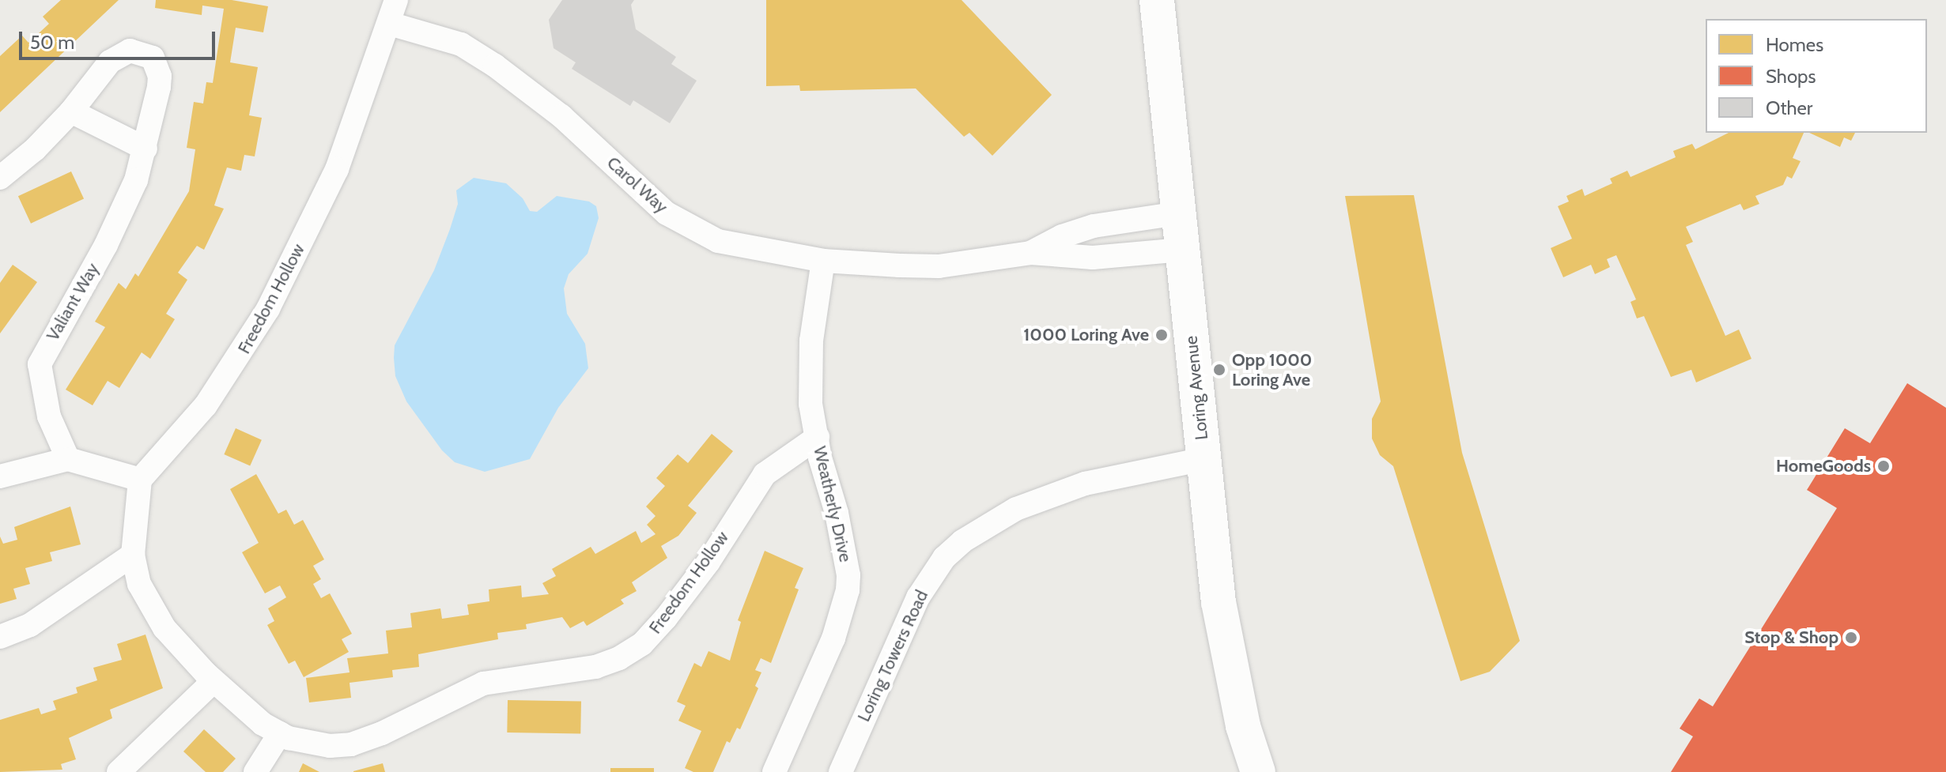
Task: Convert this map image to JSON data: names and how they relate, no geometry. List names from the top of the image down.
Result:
{
  "streets": {
    "main road": ["Loring Avenue"],
    "street": [
      "Carol Way",
      "Freedom Hollow",
      "Valiant Way",
      "Weatherly Drive",
      "Loring Towers Road"
    ]
  },
  "crossings": [
    ["Carol Way", "Freedom Hollow"],
    ["Carol Way", "Loring Avenue"],
    ["Carol Way", "Weatherly Drive"],
    ["Freedom Hollow", "Weatherly Drive"],
    ["Loring Avenue", "Loring Towers Road"]
  ],
  "places": [
    "1000 Loring Ave",
    "Opp 1000 Loring Ave",
    "HomeGoods",
    "Stop & Shop"
  ],
  "legend": ["Homes", "Shops", "Other"],
  "scale_bar": "50 m"
}
